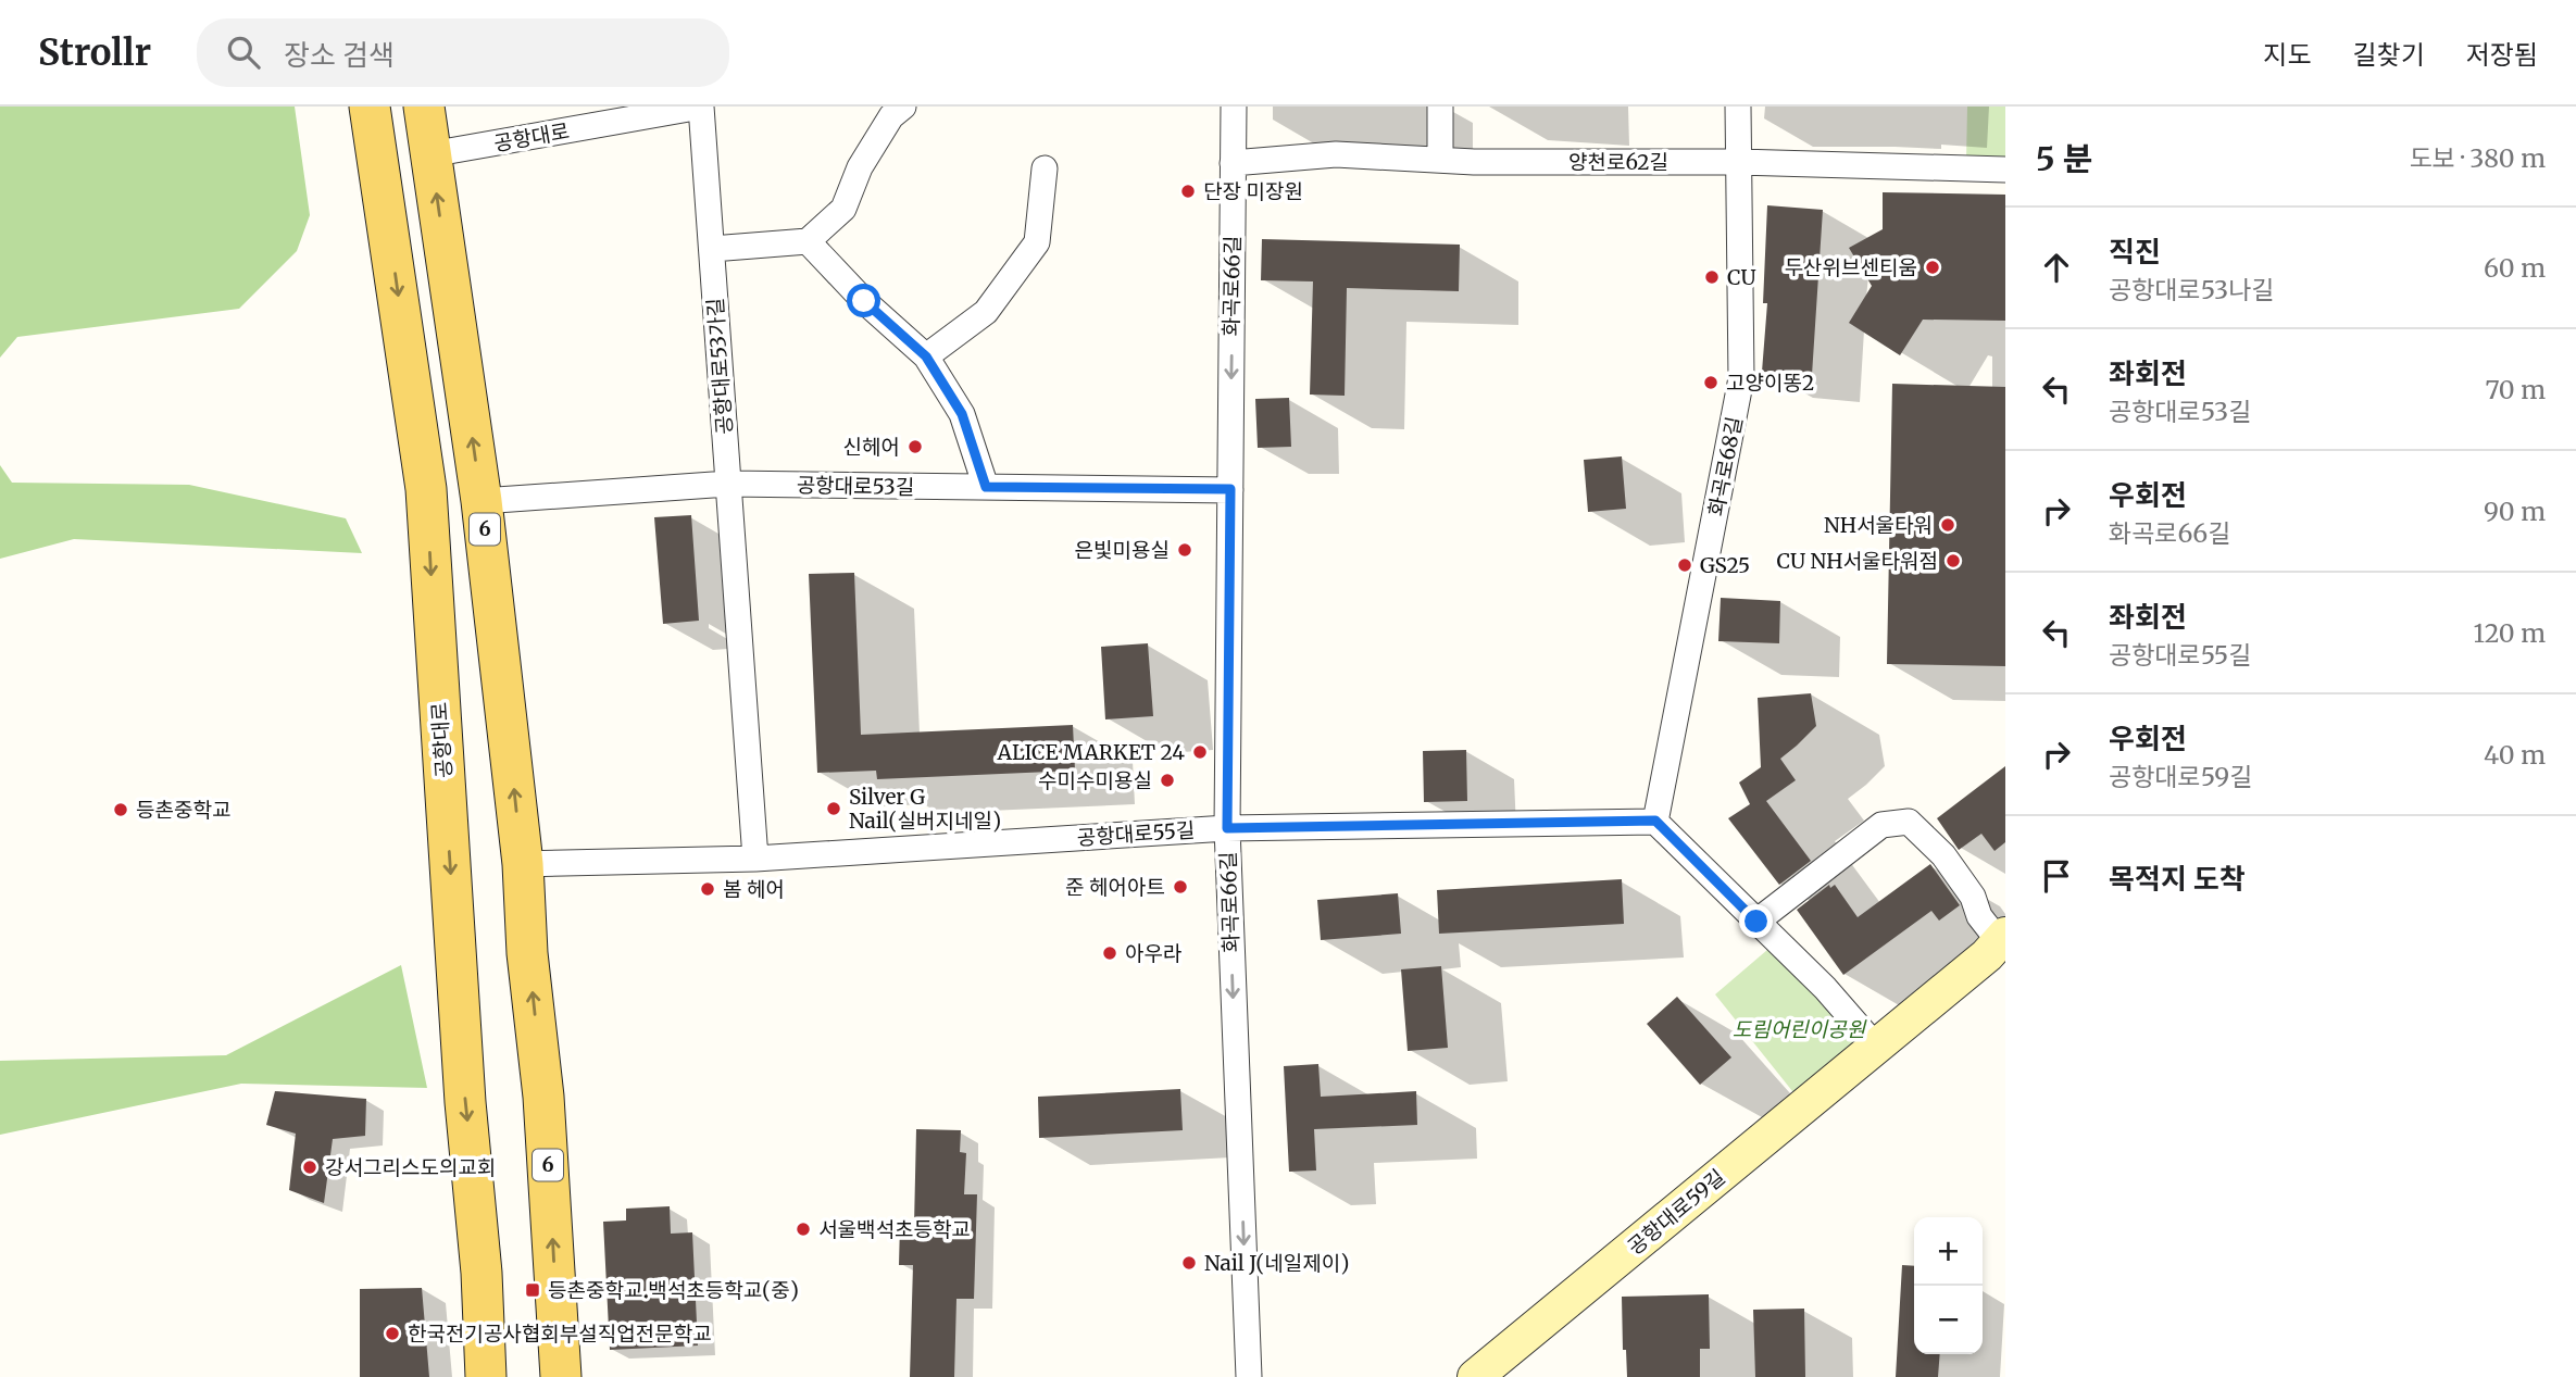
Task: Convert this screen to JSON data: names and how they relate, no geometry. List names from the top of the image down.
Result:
{
  "streets": {
    "main road": ["공항대로", "6", "공항대로59길"],
    "street": [
      "양천로62길",
      "화곡로66길",
      "공항대로53가길",
      "화곡로68길",
      "공항대로53길",
      "공항대로55길"
    ]
  },
  "crossings": [
    ["공항대로", "공항대로53가길"],
    ["공항대로", "6"],
    ["양천로62길", "화곡로66길"],
    ["양천로62길", "화곡로68길"],
    ["화곡로66길", "공항대로53길"],
    ["화곡로66길", "공항대로55길"],
    ["공항대로53가길", "공항대로53길"],
    ["화곡로68길", "공항대로55길"],
    ["공항대로53길", "6"],
    ["6", "공항대로55길"]
  ],
  "one_way": ["화곡로66길"],
  "parks": ["도림어린이공원"],
  "places": {
    "other": [
      "단장 미장원",
      "두산위브센티움",
      "CU",
      "고양이똥2",
      "신헤어",
      "NH서울타워",
      "은빛미용실",
      "CU NH서울타워점",
      "GS25",
      "ALICE MARKET 24",
      "수미수미용실",
      "Silver G Nail(실버지네일)",
      "등촌중학교",
      "준 헤어아트",
      "봄 헤어",
      "아우라",
      "강서그리스도의교회",
      "서울백석초등학교",
      "Nail J(네일제이)",
      "한국전기공사협회부설직업전문학교"
    ],
    "transit": ["등촌중학교.백석초등학교(중)"]
  },
  "page": {
    "header": "Strollr",
    "search": "장소 검색",
    "nav": ["지도", "길찾기", "저장됨"],
    "heading": ["5 분", "도보 · 380 m"],
    "list": [
      ["직진", "공항대로53나길", "60 m"],
      ["좌회전", "공항대로53길", "70 m"],
      ["우회전", "화곡로66길", "90 m"],
      ["좌회전", "공항대로55길", "120 m"],
      ["우회전", "공항대로59길", "40 m"],
      "목적지 도착"
    ],
    "map_buttons": ["+", "−"]
  }
}
